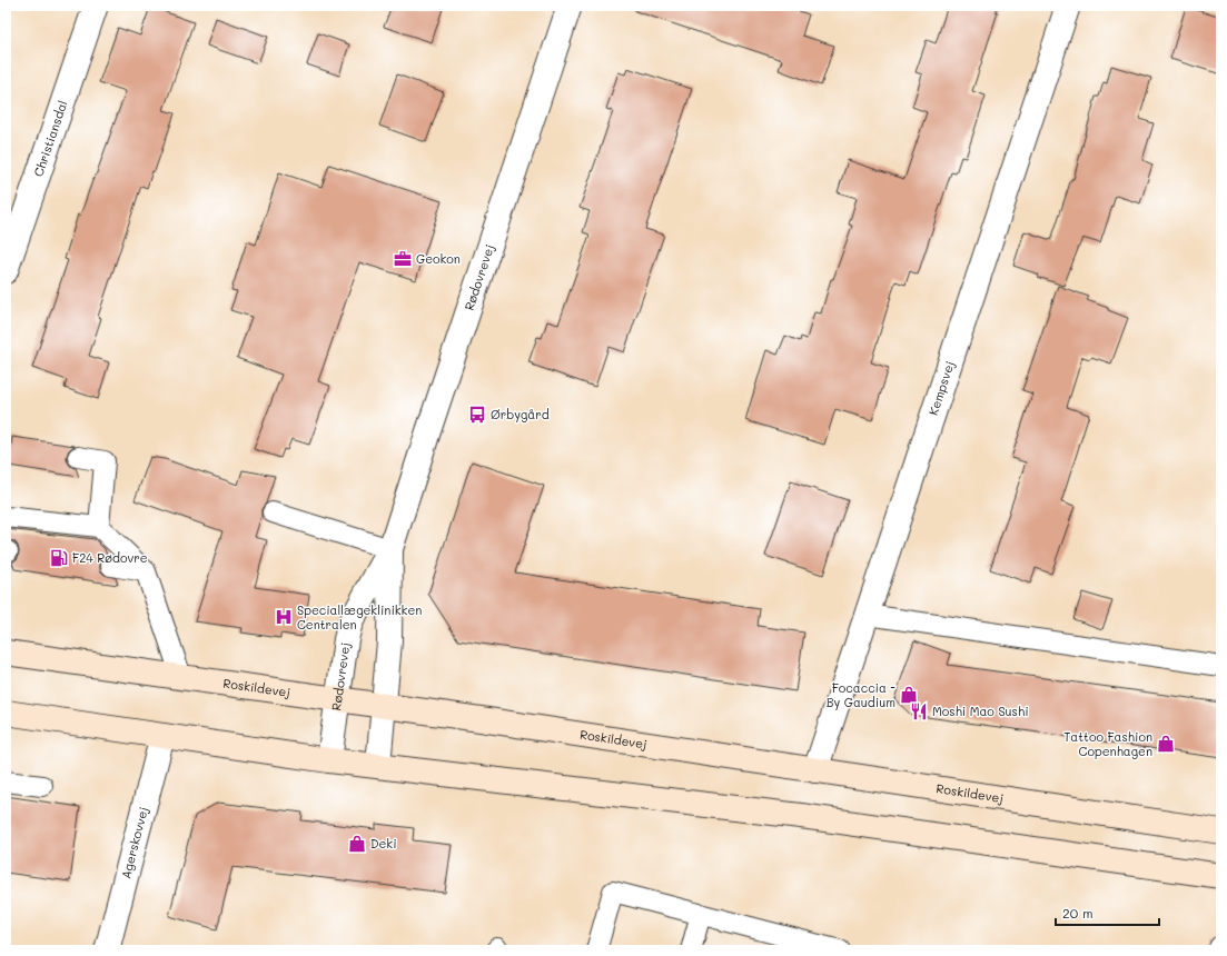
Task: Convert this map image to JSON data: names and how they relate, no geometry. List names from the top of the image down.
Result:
{
  "streets": {
    "main road": ["Roskildevej"],
    "street": [
      "Christiansdal",
      "Rødovrevej",
      "Kempsvej",
      "Agerskovvej"
    ]
  },
  "crossings": [
    ["Rødovrevej", "Roskildevej"],
    ["Kempsvej", "Roskildevej"]
  ],
  "places": {
    "office": ["Geokon"],
    "bus stop": ["Ørbygård"],
    "fuel station": ["F24 Rødovre"],
    "hospital": ["Speciallægeklinikken Centralen"],
    "shop": ["Focaccia - By Gaudium", "Tattoo Fashion Copenhagen", "Deki"],
    "restaurant": ["Moshi Mao Sushi"]
  },
  "scale_bar": "20 m"
}
